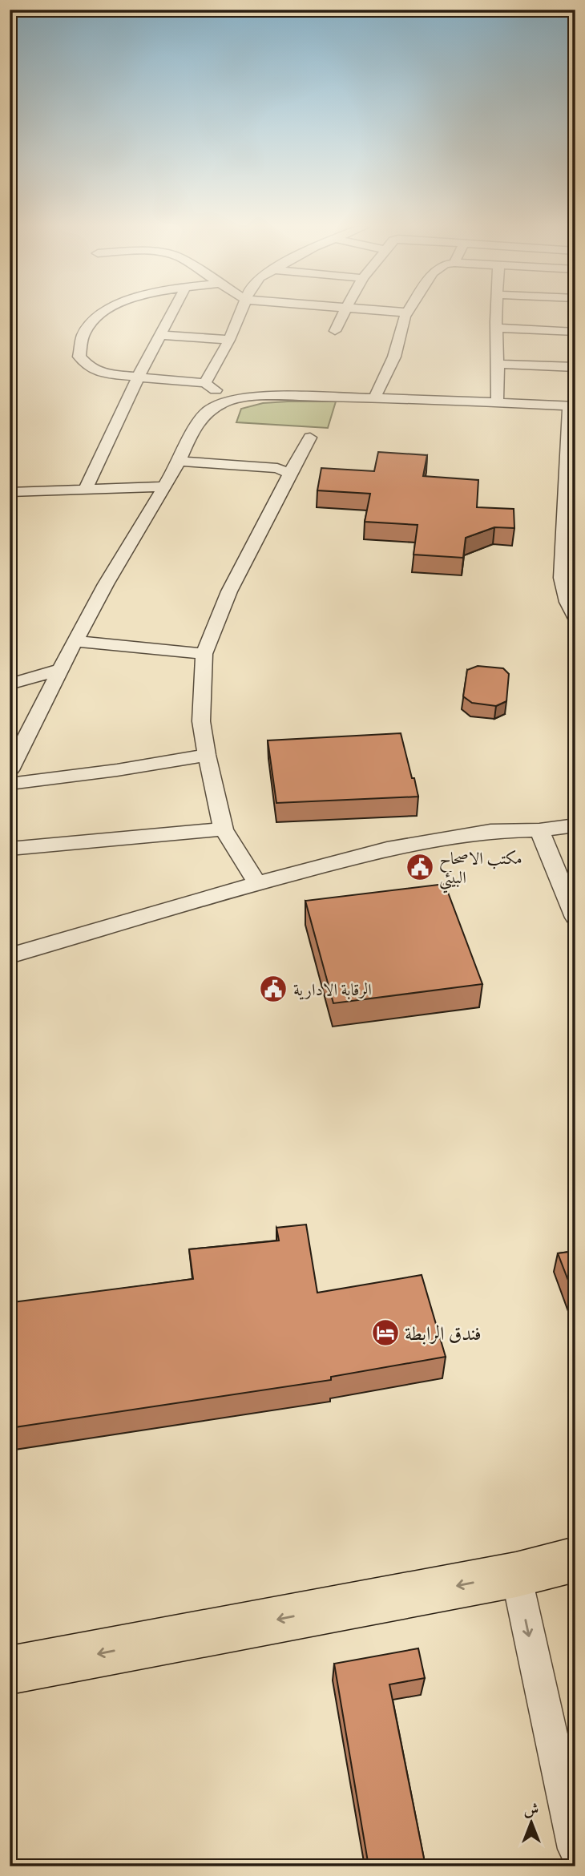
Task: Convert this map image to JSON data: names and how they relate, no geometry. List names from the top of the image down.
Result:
{
  "places": {
    "public building": ["مكتب الاصحاح البيئي", "الرقابة الادارية"],
    "hotel": ["فندق الرابطة"]
  },
  "north": "top"
}
